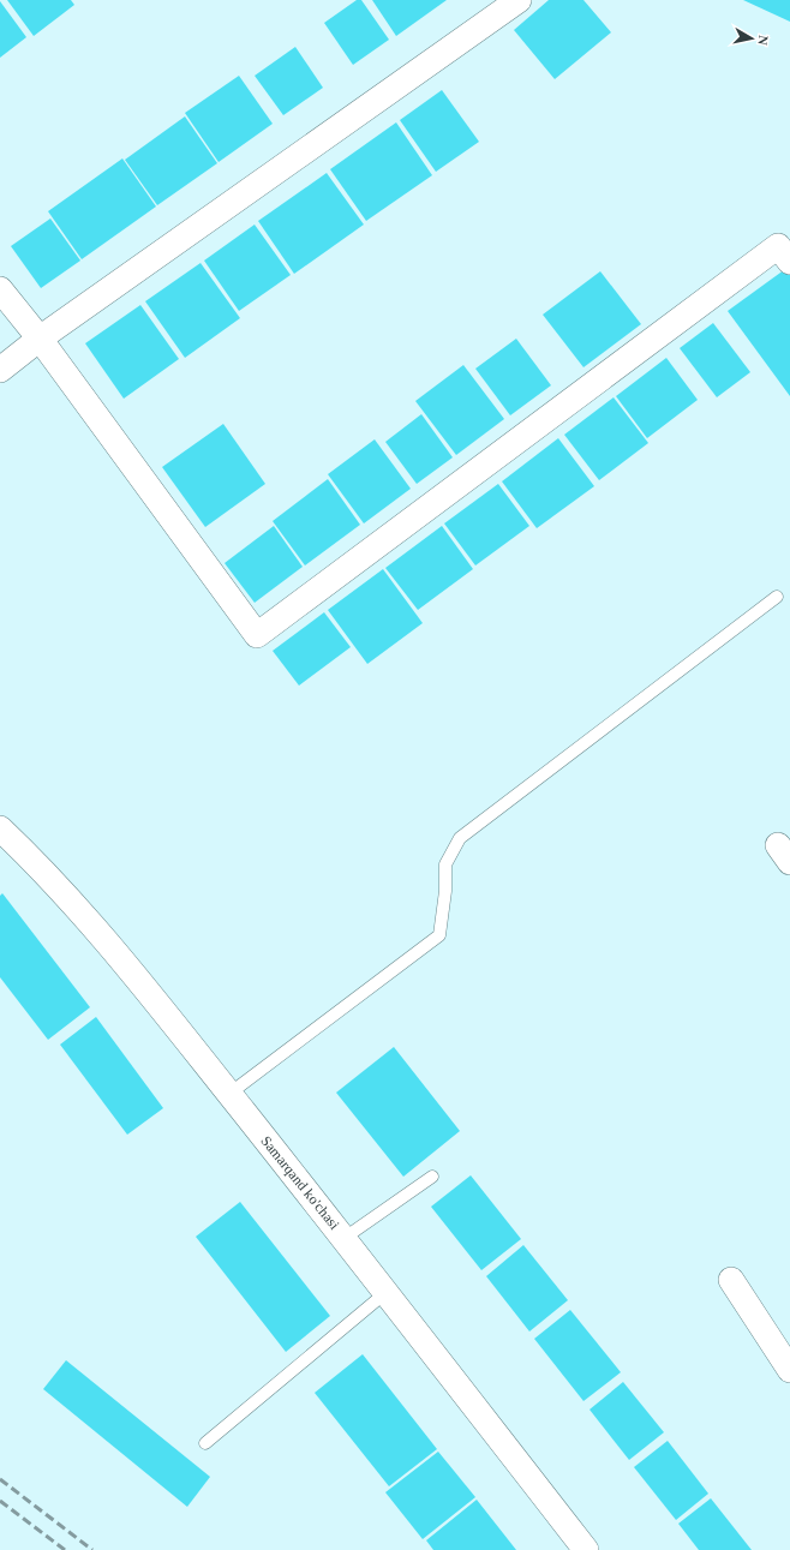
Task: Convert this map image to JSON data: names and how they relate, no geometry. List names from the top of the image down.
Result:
{
  "streets": {
    "street": ["Samarqand ko'chasi"]
  },
  "north": "right"
}
